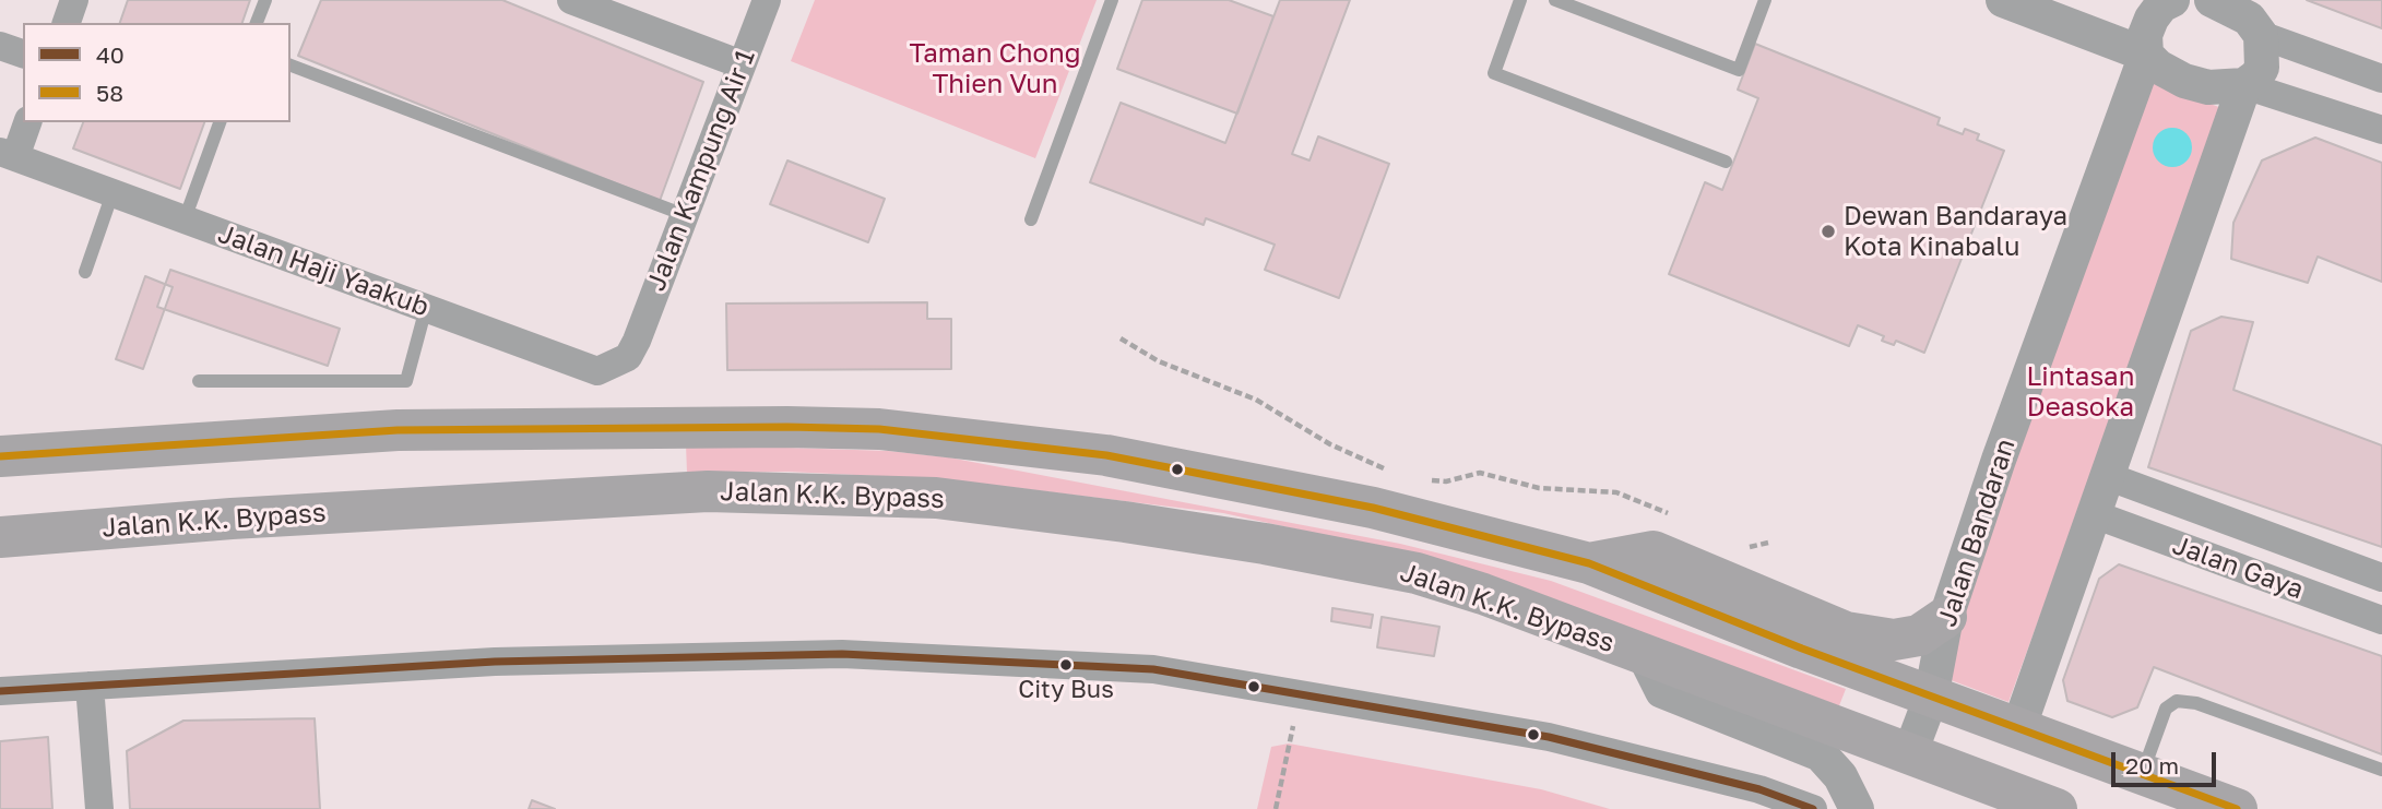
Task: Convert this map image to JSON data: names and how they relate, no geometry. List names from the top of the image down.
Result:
{
  "streets": {
    "main road": ["Jalan K.K. Bypass"],
    "street": [
      "Jalan Kampung Air 1",
      "Jalan Haji Yaakub",
      "Jalan Bandaran",
      "Jalan Gaya"
    ]
  },
  "crossings": [
    ["Jalan Kampung Air 1", "Jalan Haji Yaakub"],
    ["Jalan K.K. Bypass", "Jalan Bandaran"]
  ],
  "parks": ["Taman Chong Thien Vun", "Lintasan Deasoka"],
  "places": ["Dewan Bandaraya Kota Kinabalu", "City Bus"],
  "lines": ["transit line 58", "transit line 40"],
  "legend": ["40", "58"],
  "scale_bar": "20 m"
}
